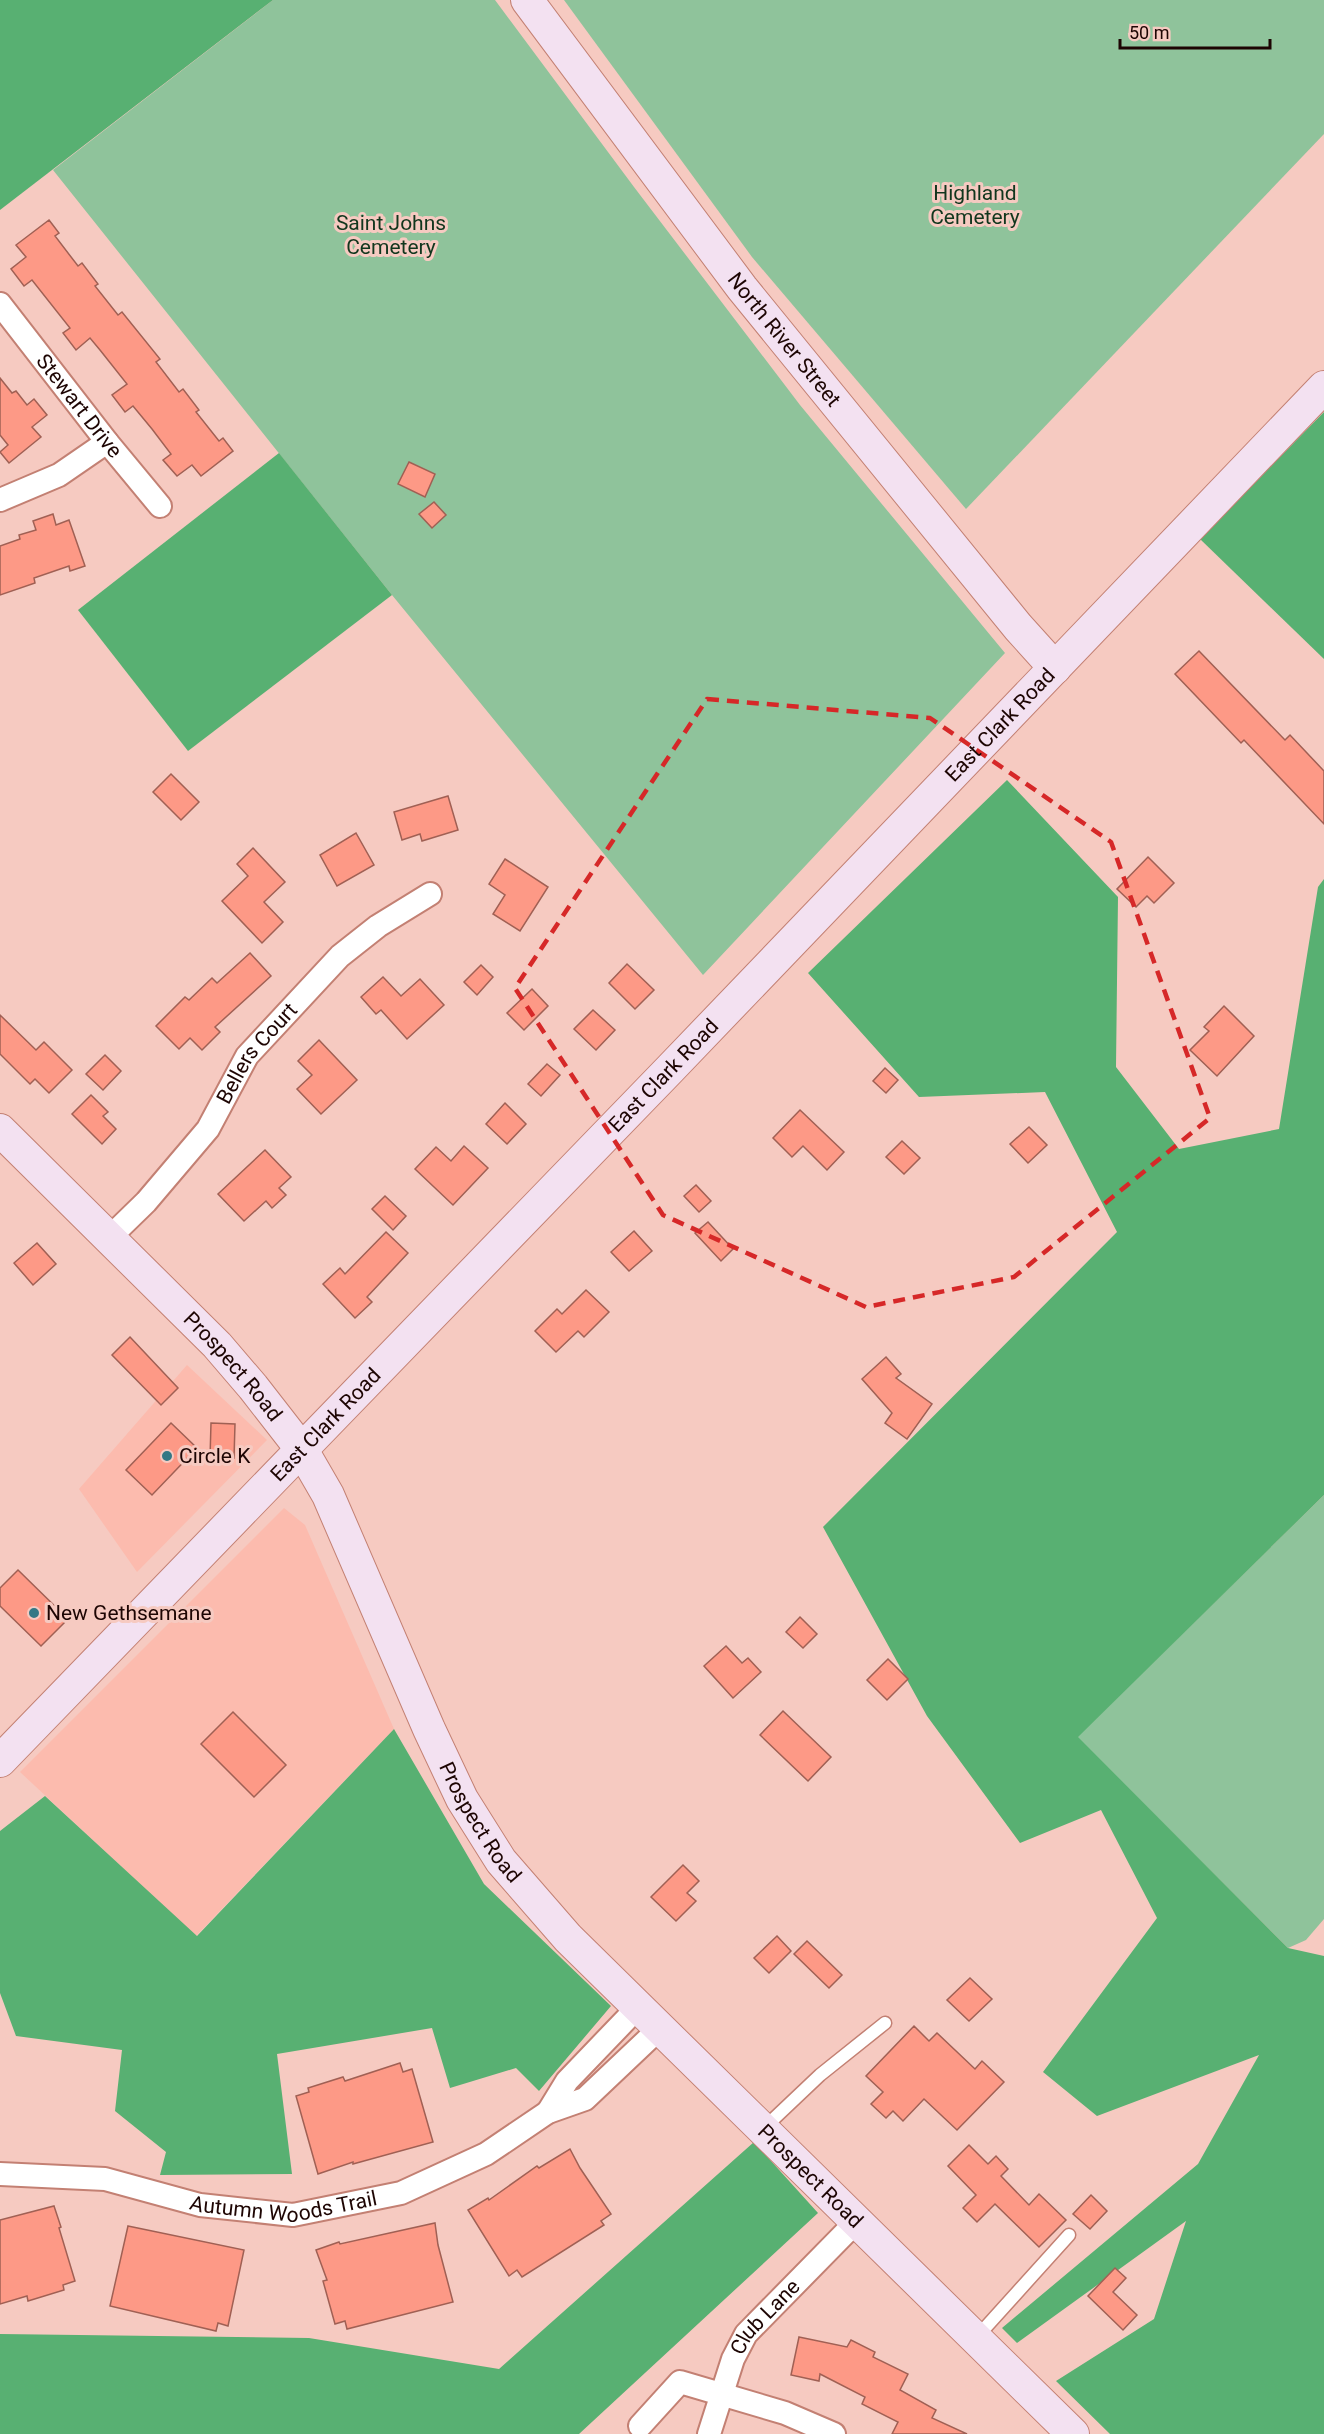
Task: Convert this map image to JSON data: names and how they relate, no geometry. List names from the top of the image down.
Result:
{
  "streets": {
    "main road": ["North River Street", "East Clark Road", "Prospect Road"],
    "street": [
      "Stewart Drive",
      "Bellers Court",
      "Autumn Woods Trail",
      "Club Lane"
    ]
  },
  "crossings": [
    ["North River Street", "East Clark Road"],
    ["East Clark Road", "Prospect Road"],
    ["Bellers Court", "Prospect Road"],
    ["Prospect Road", "Autumn Woods Trail"],
    ["Prospect Road", "Club Lane"]
  ],
  "parks": ["Highland Cemetery", "Saint Johns Cemetery"],
  "places": ["Circle K", "New Gethsemane"],
  "scale_bar": "50 m"
}
